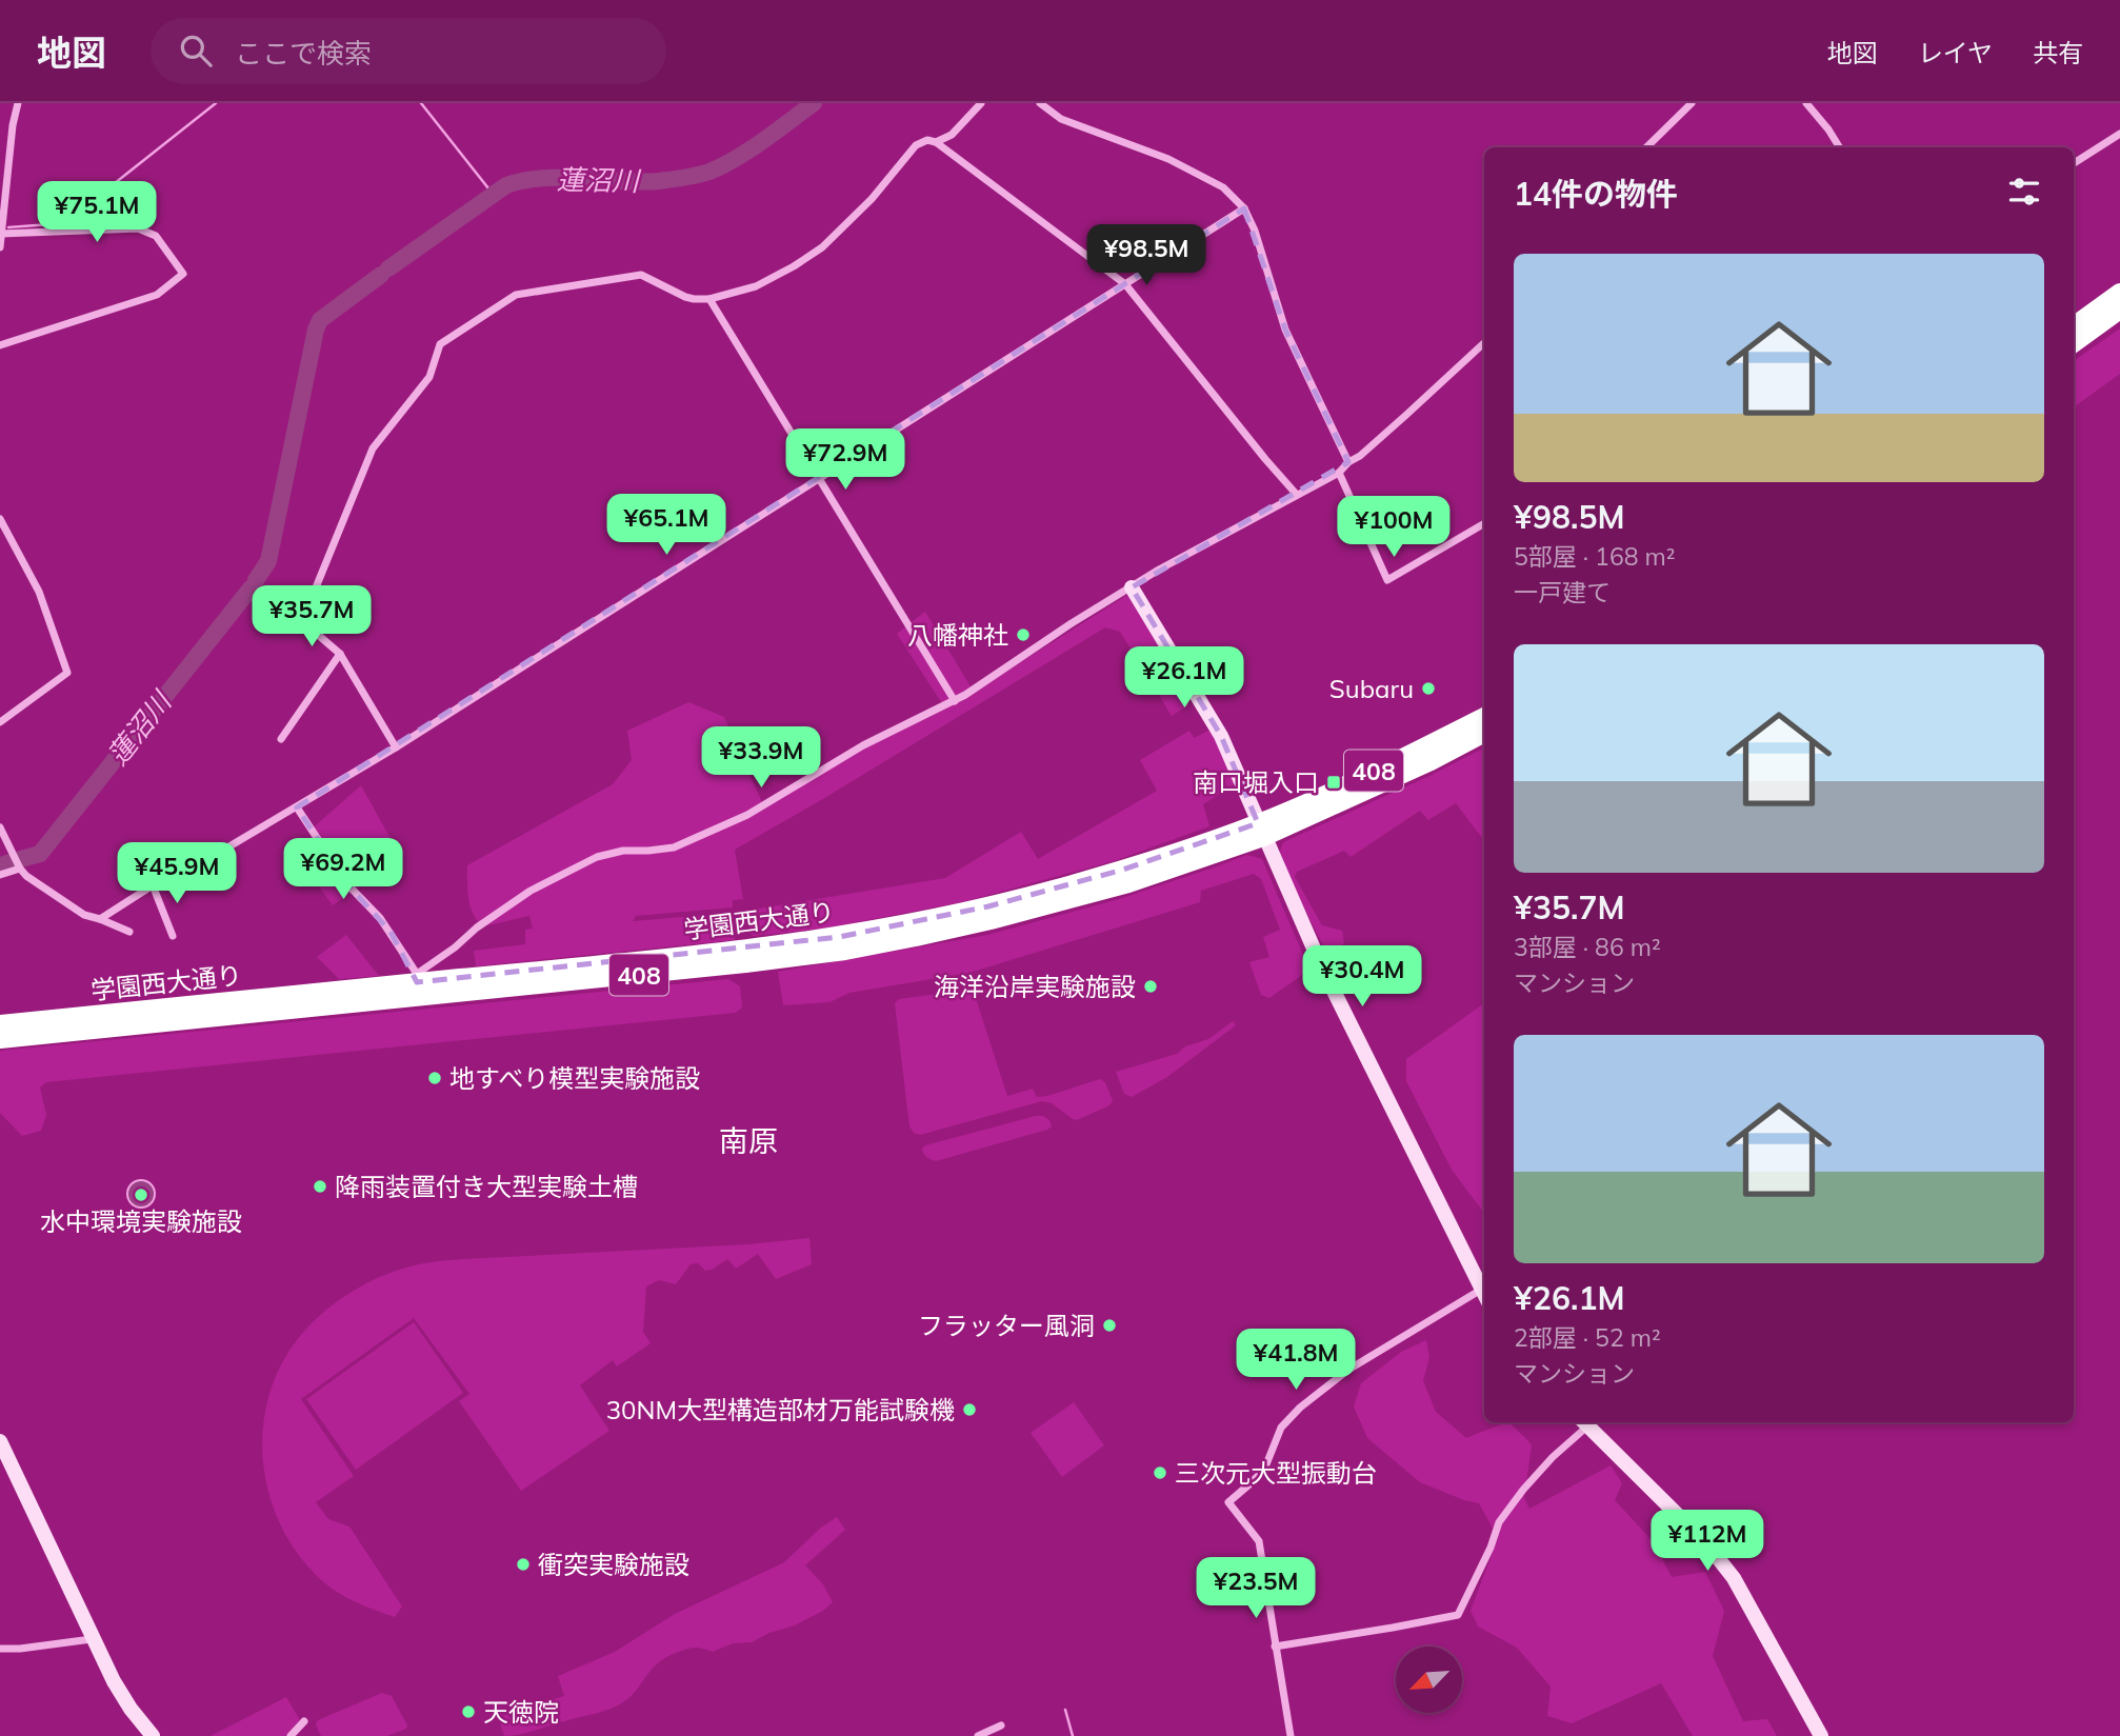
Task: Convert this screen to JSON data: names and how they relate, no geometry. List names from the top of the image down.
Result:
{
  "streets": {
    "highway": ["408", "学園西大通り"]
  },
  "districts": ["南原"],
  "water": ["蓮沼川"],
  "places": {
    "other": [
      "八幡神社",
      "Subaru",
      "海洋沿岸実験施設",
      "地すべり模型実験施設",
      "降雨装置付き大型実験土槽",
      "水中環境実験施設",
      "フラッター風洞",
      "30NM大型構造部材万能試験機",
      "三次元大型振動台",
      "衝突実験施設",
      "天徳院"
    ],
    "transit": ["南口堀入口"]
  },
  "north": "bottom left",
  "page": {
    "header": "地図",
    "search": "ここで検索",
    "nav": ["地図", "レイヤ", "共有"],
    "heading": "14件の物件",
    "price": [
      "¥75.1M",
      "¥98.5M",
      "¥72.9M",
      "¥65.1M",
      "¥100M",
      "¥35.7M",
      "¥26.1M",
      "¥33.9M",
      "¥69.2M",
      "¥45.9M",
      "¥30.4M",
      "¥41.8M",
      "¥112M",
      "¥23.5M"
    ],
    "list": [
      {
        "name": "¥98.5M",
        "note": "5部屋 · 168 m² · 一戸建て"
      },
      {
        "name": "¥35.7M",
        "note": "3部屋 · 86 m² · マンション"
      },
      {
        "name": "¥26.1M",
        "note": "2部屋 · 52 m² · マンション"
      }
    ]
  }
}
